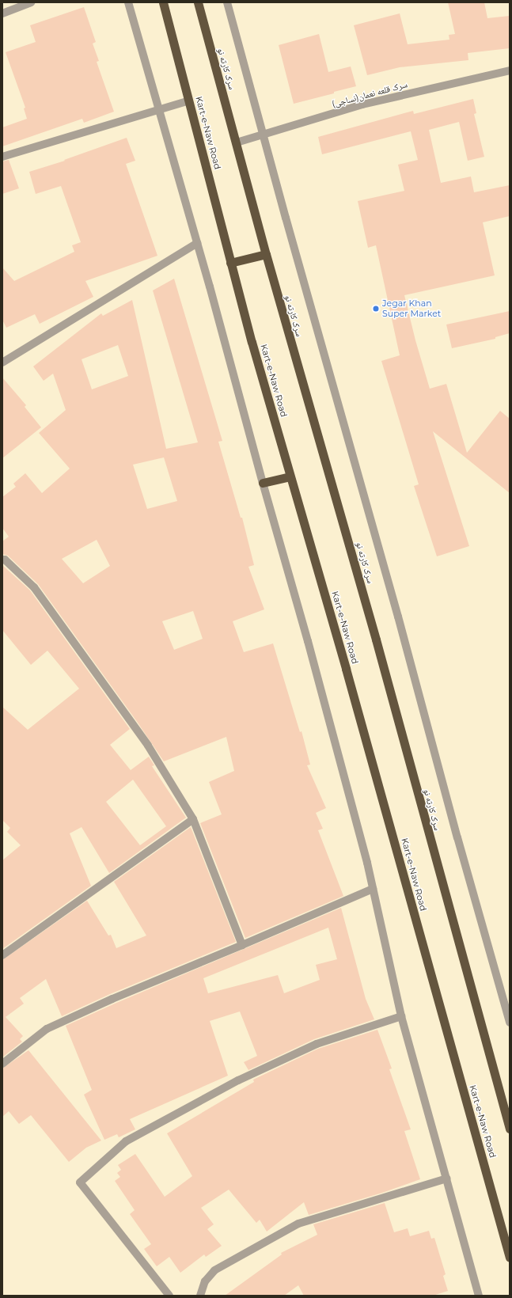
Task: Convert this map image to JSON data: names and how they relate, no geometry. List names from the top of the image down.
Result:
{
  "streets": {
    "highway": ["سرک کارته نو", "Kart-e-Naw Road"],
    "street": ["سرک قلعه نعمان(نساجی)"]
  },
  "crossings": [
    ["سرک کارته نو", "سرک قلعه نعمان(نساجی)"]
  ],
  "places": ["Jegar Khan Super Market"]
}
